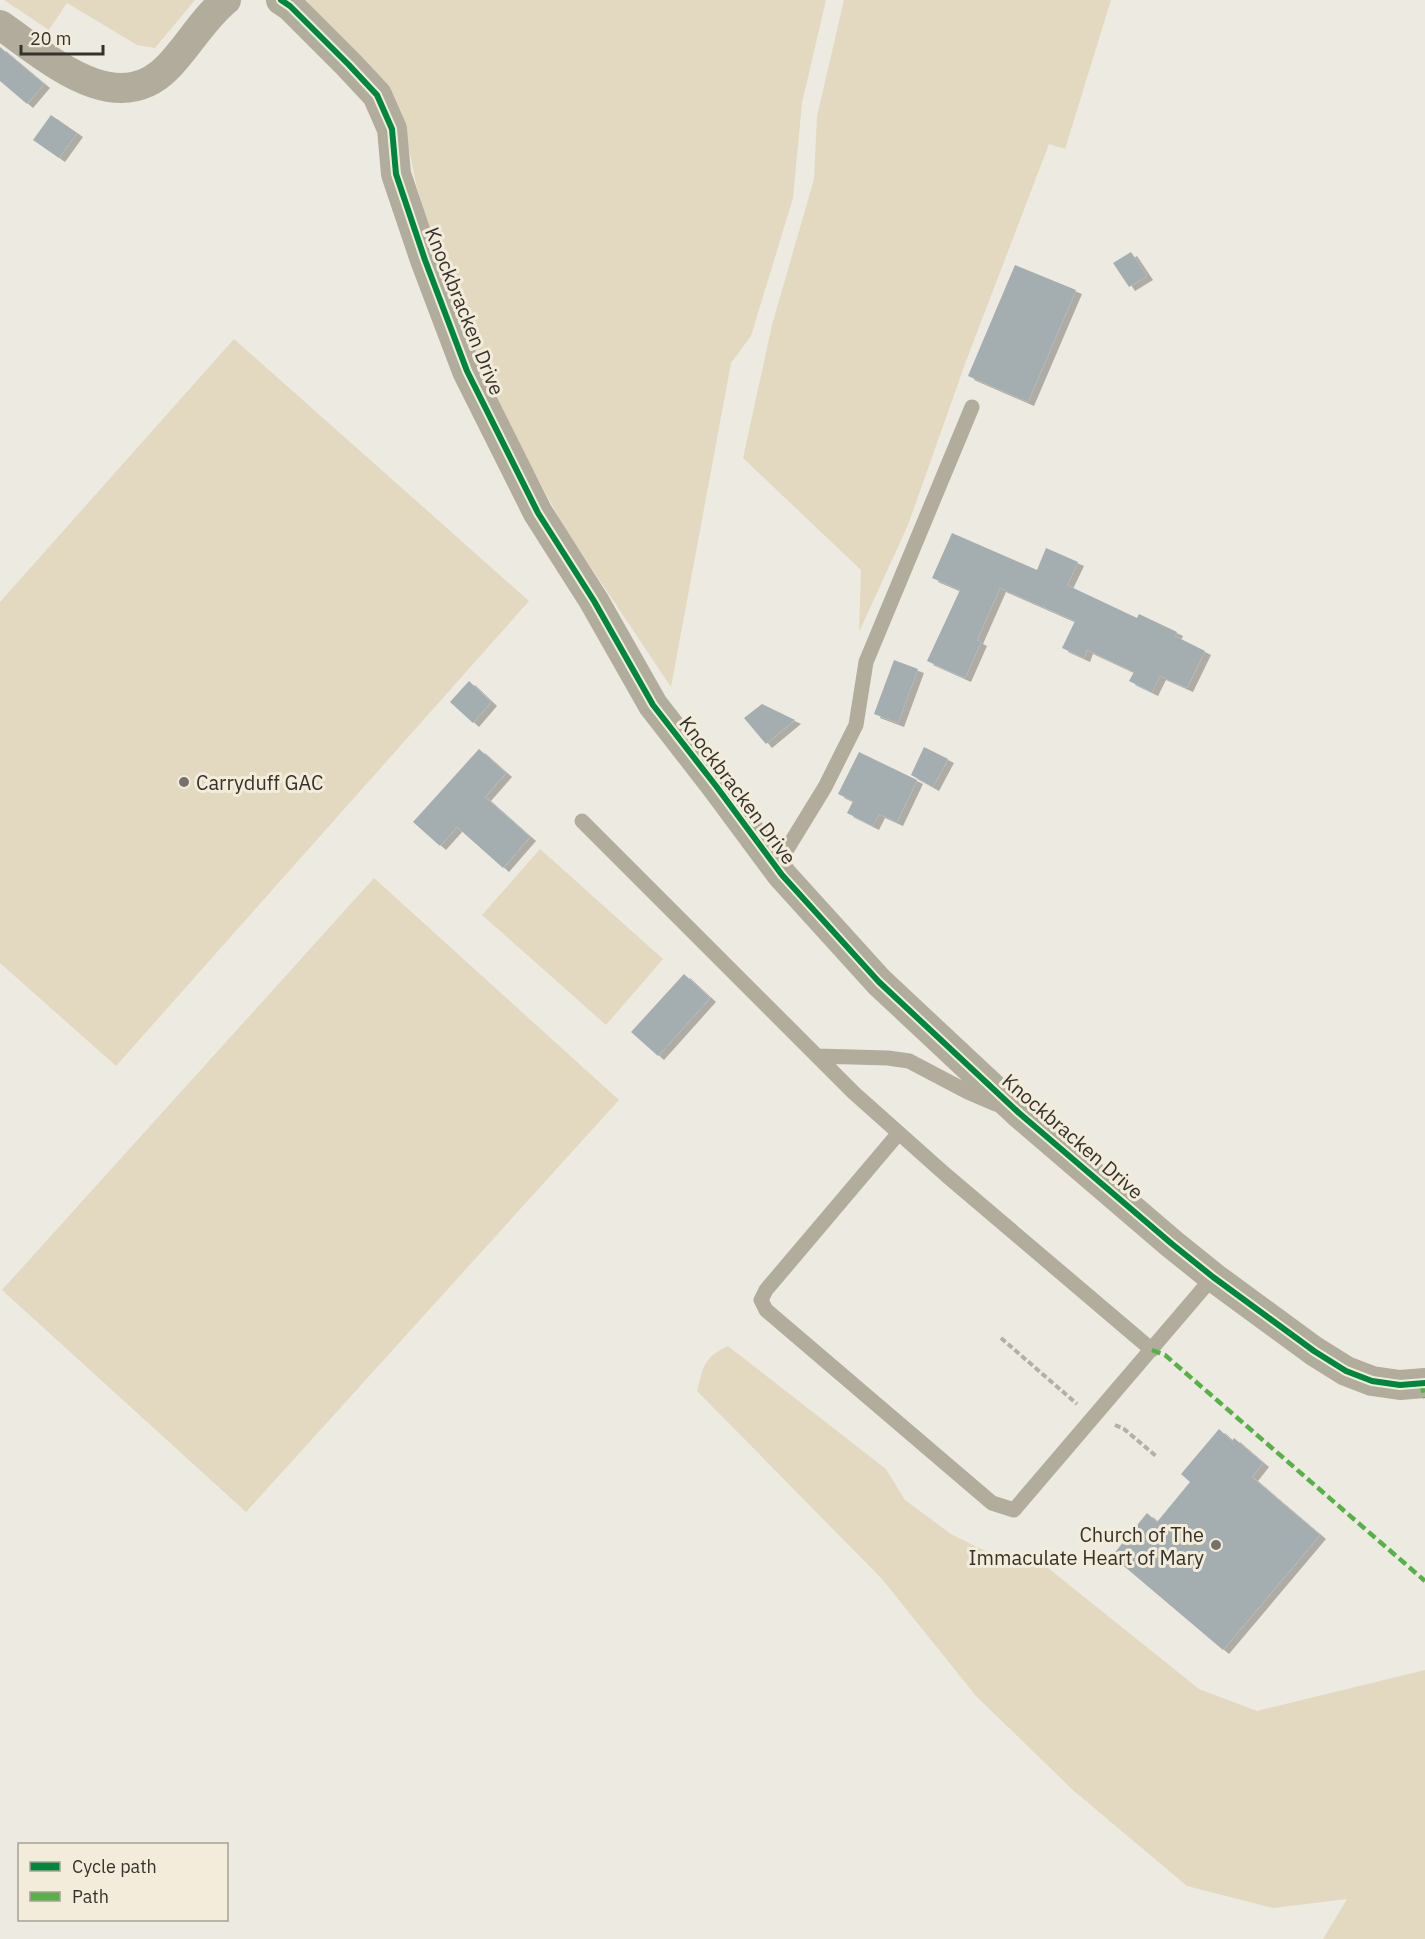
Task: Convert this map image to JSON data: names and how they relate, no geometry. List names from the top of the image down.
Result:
{
  "streets": {
    "street": ["Knockbracken Drive"]
  },
  "places": ["Carryduff GAC", "Church of The Immaculate Heart of Mary"],
  "legend": ["Cycle path", "Path"],
  "scale_bar": "20 m"
}
